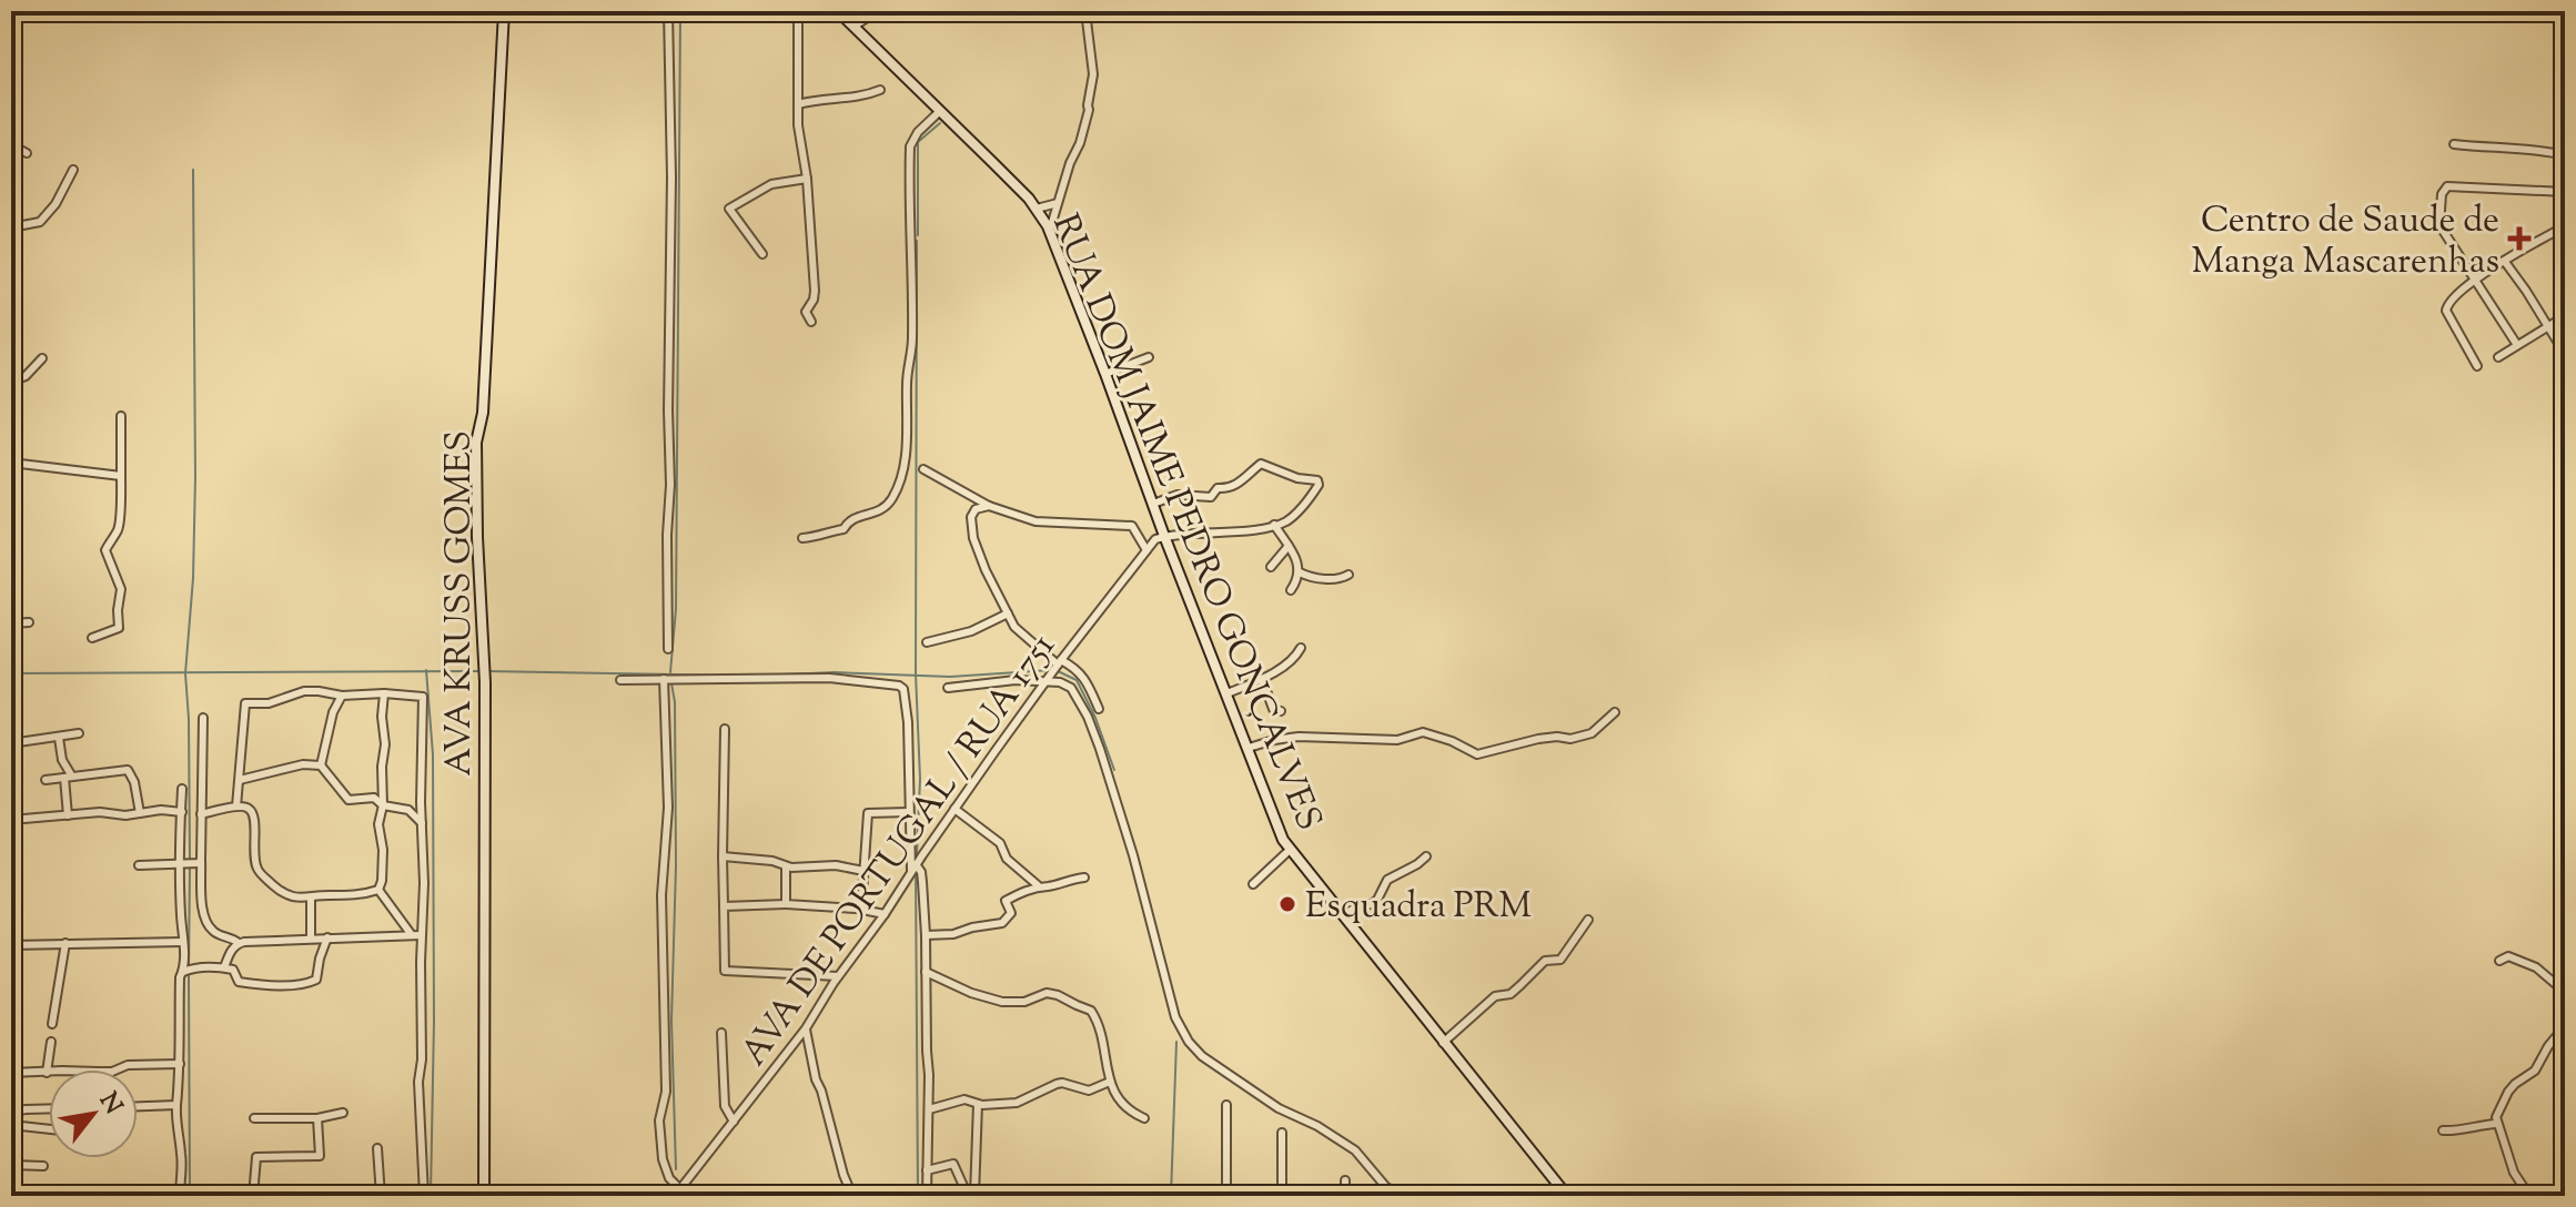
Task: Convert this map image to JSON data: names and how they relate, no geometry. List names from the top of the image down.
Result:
{
  "streets": {
    "main road": ["RUA DOM JAIME PEDRO GONÇALVES", "AVA KRUSS GOMES"],
    "street": ["AVA DE PORTUGAL / RUA 1751"]
  },
  "crossings": [
    ["RUA DOM JAIME PEDRO GONÇALVES", "AVA DE PORTUGAL / RUA 1751"]
  ],
  "places": {
    "health": ["Centro de Saude de Manga Mascarenhas"],
    "other": ["Esquadra PRM"]
  },
  "north": "top right"
}
